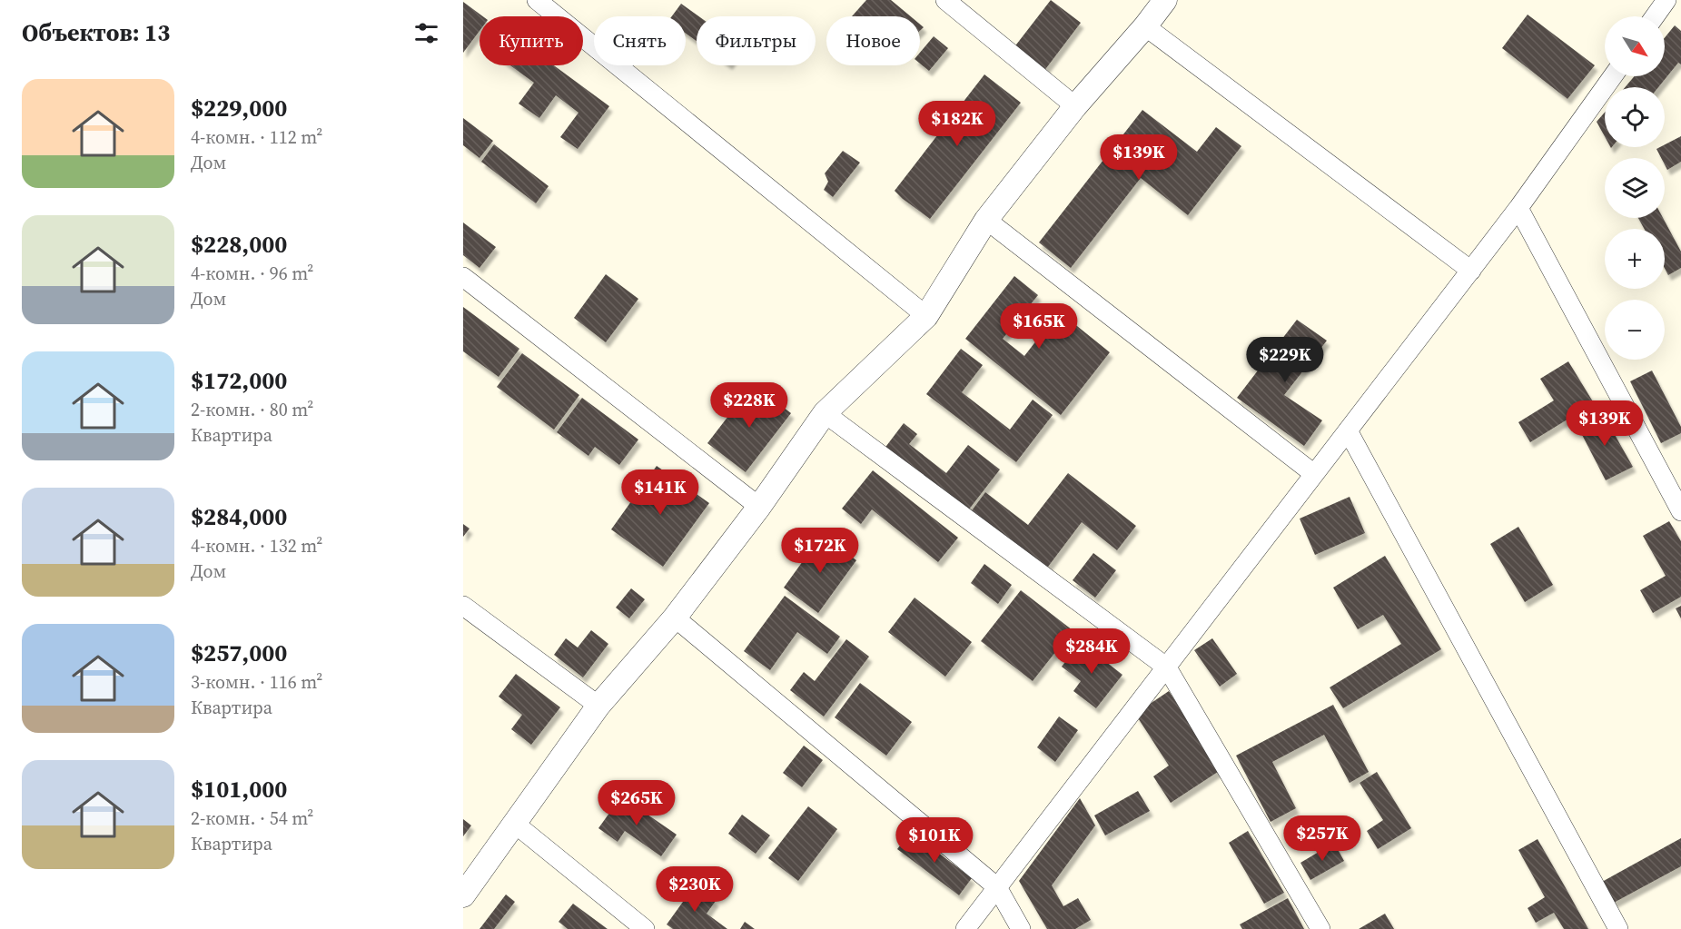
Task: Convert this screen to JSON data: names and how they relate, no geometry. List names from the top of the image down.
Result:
{
  "north": "bottom right",
  "page": {
    "heading": "Объектов: 13",
    "map_buttons": ["+", "−"],
    "chip": [
      "Купить",
      "Снять",
      "Фильтры",
      "Новое"
    ],
    "list": [
      {
        "name": "$229,000",
        "note": "4-комн. · 112 m² · Дом"
      },
      {
        "name": "$228,000",
        "note": "4-комн. · 96 m² · Дом"
      },
      {
        "name": "$172,000",
        "note": "2-комн. · 80 m² · Квартира"
      },
      {
        "name": "$284,000",
        "note": "4-комн. · 132 m² · Дом"
      },
      {
        "name": "$257,000",
        "note": "3-комн. · 116 m² · Квартира"
      },
      {
        "name": "$101,000",
        "note": "2-комн. · 54 m² · Квартира"
      }
    ],
    "price": [
      "$182K",
      "$139K",
      "$165K",
      "$229K",
      "$228K",
      "$139K",
      "$141K",
      "$172K",
      "$284K",
      "$265K",
      "$257K",
      "$101K",
      "$230K"
    ]
  }
}
